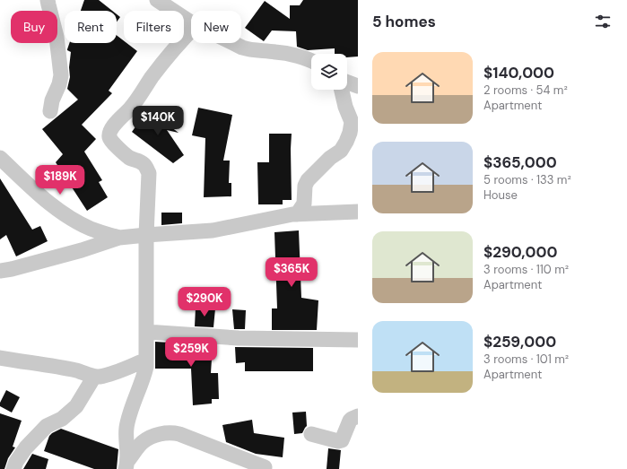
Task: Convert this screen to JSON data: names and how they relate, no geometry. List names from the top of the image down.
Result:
{
  "page": {
    "heading": "5 homes",
    "chip": [
      "Buy",
      "Rent",
      "Filters",
      "New"
    ],
    "list": [
      {
        "name": "$140,000",
        "note": "2 rooms · 54 m² · Apartment"
      },
      {
        "name": "$365,000",
        "note": "5 rooms · 133 m² · House"
      },
      {
        "name": "$290,000",
        "note": "3 rooms · 110 m² · Apartment"
      },
      {
        "name": "$259,000",
        "note": "3 rooms · 101 m² · Apartment"
      }
    ],
    "price": [
      "$140K",
      "$189K",
      "$365K",
      "$290K",
      "$259K"
    ]
  }
}
